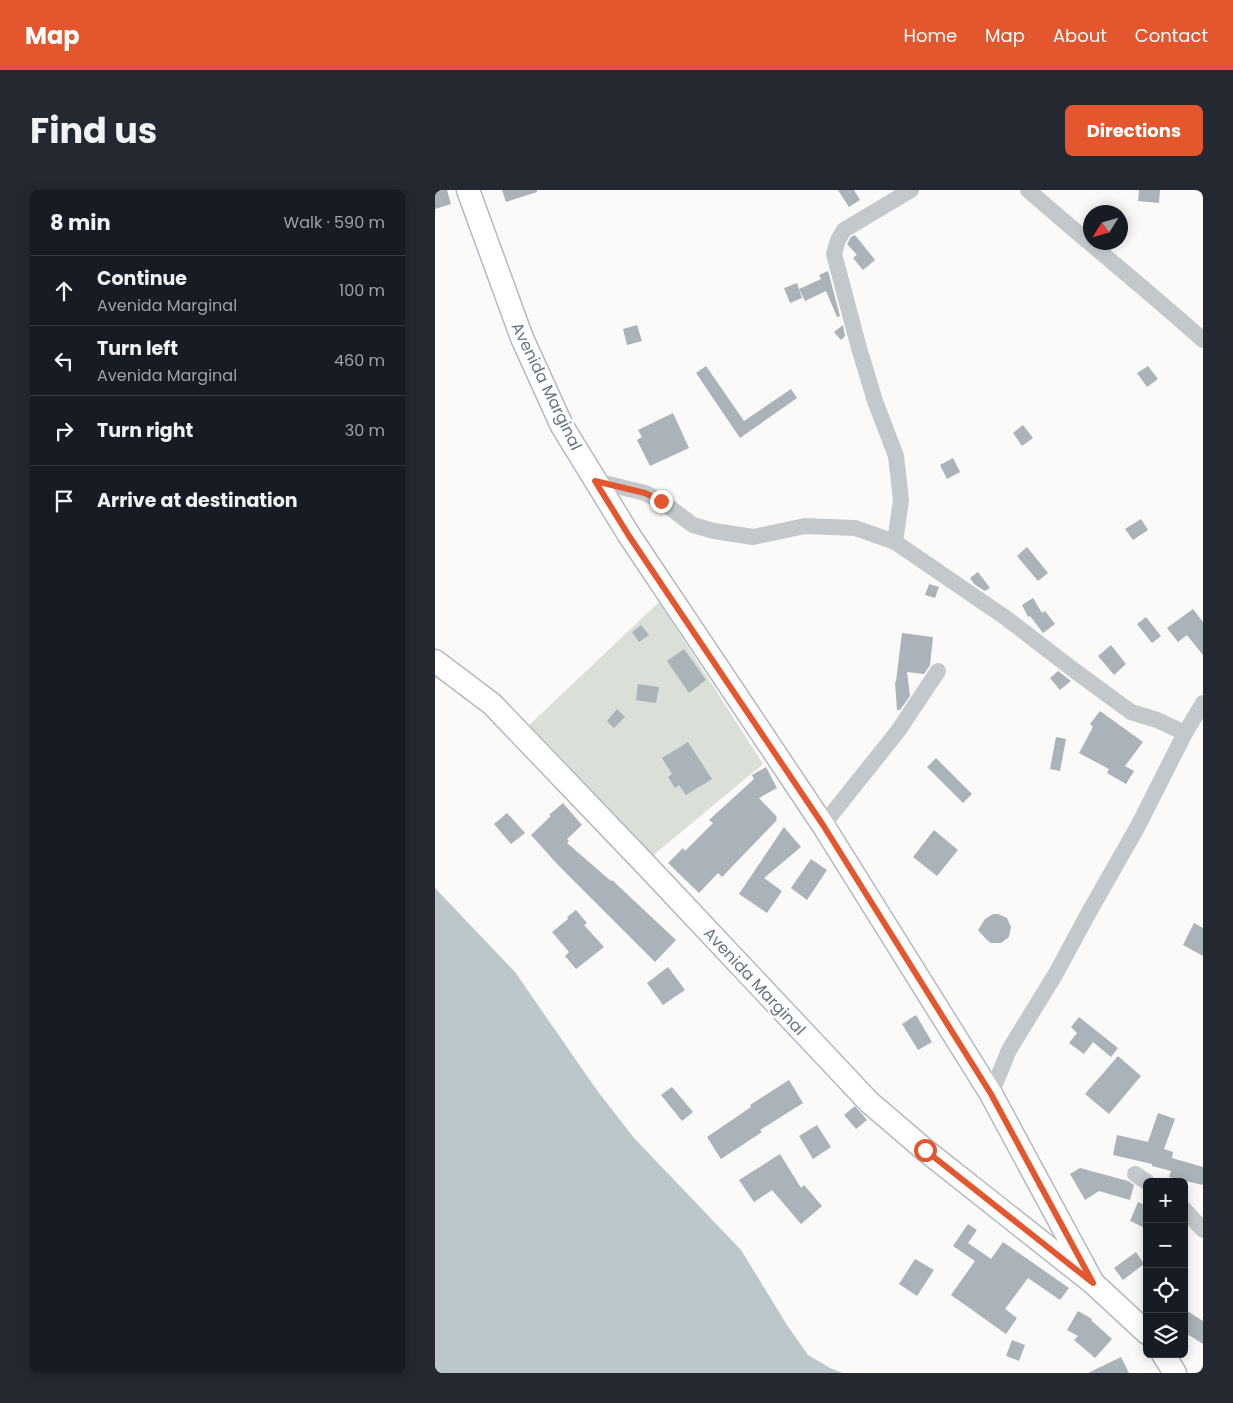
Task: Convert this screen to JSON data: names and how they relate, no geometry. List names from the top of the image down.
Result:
{
  "streets": {
    "street": ["Avenida Marginal"]
  },
  "north": "bottom left",
  "page": {
    "header": "Map",
    "nav": [
      "Home",
      "Map",
      "About",
      "Contact"
    ],
    "title": "Find us",
    "buttons": "Directions",
    "heading": ["8 min", "Walk · 590 m"],
    "list": [
      ["Continue", "Avenida Marginal", "100 m"],
      ["Turn left", "Avenida Marginal", "460 m"],
      ["Turn right", "30 m"],
      "Arrive at destination"
    ],
    "map_buttons": ["+", "−"]
  }
}
